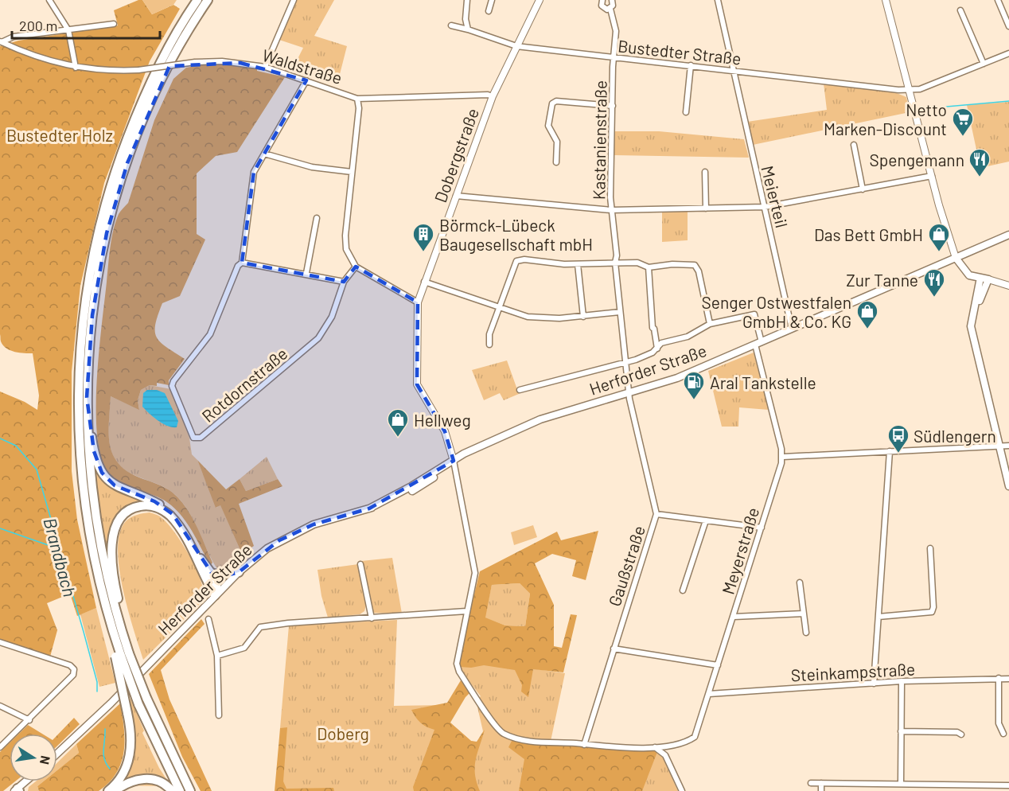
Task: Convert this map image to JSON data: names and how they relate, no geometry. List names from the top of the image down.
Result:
{
  "streets": {
    "main road": ["Herforder Straße"],
    "street": [
      "Bustedter Straße",
      "Waldstraße",
      "Kastanienstraße",
      "Dobergstraße",
      "Meierteil",
      "Rotdornstraße",
      "Meyerstraße",
      "Gaußstraße",
      "Steinkampstraße"
    ]
  },
  "crossings": [
    ["Bustedter Straße", "Kastanienstraße"],
    ["Bustedter Straße", "Dobergstraße"],
    ["Bustedter Straße", "Meierteil"],
    ["Waldstraße", "Rotdornstraße"],
    ["Kastanienstraße", "Herforder Straße"],
    ["Kastanienstraße", "Gaußstraße"],
    ["Dobergstraße", "Herforder Straße"],
    ["Dobergstraße", "Meyerstraße"],
    ["Meierteil", "Herforder Straße"],
    ["Herforder Straße", "Meyerstraße"],
    ["Herforder Straße", "Gaußstraße"],
    ["Meyerstraße", "Gaußstraße"],
    ["Meyerstraße", "Steinkampstraße"]
  ],
  "water": ["Brandbach"],
  "parks": ["Bustedter Holz", "Doberg"],
  "places": {
    "supermarket": ["Netto Marken-Discount"],
    "restaurant": ["Spengemann", "Zur Tanne"],
    "building": ["Börmck-Lübeck Baugesellschaft mbH"],
    "shop": ["Das Bett GmbH", "Senger Ostwestfalen GmbH & Co. KG", "Hellweg"],
    "fuel station": ["Aral Tankstelle"],
    "bus stop": ["Südlengern"]
  },
  "scale_bar": "200 m",
  "north": "right"
}
